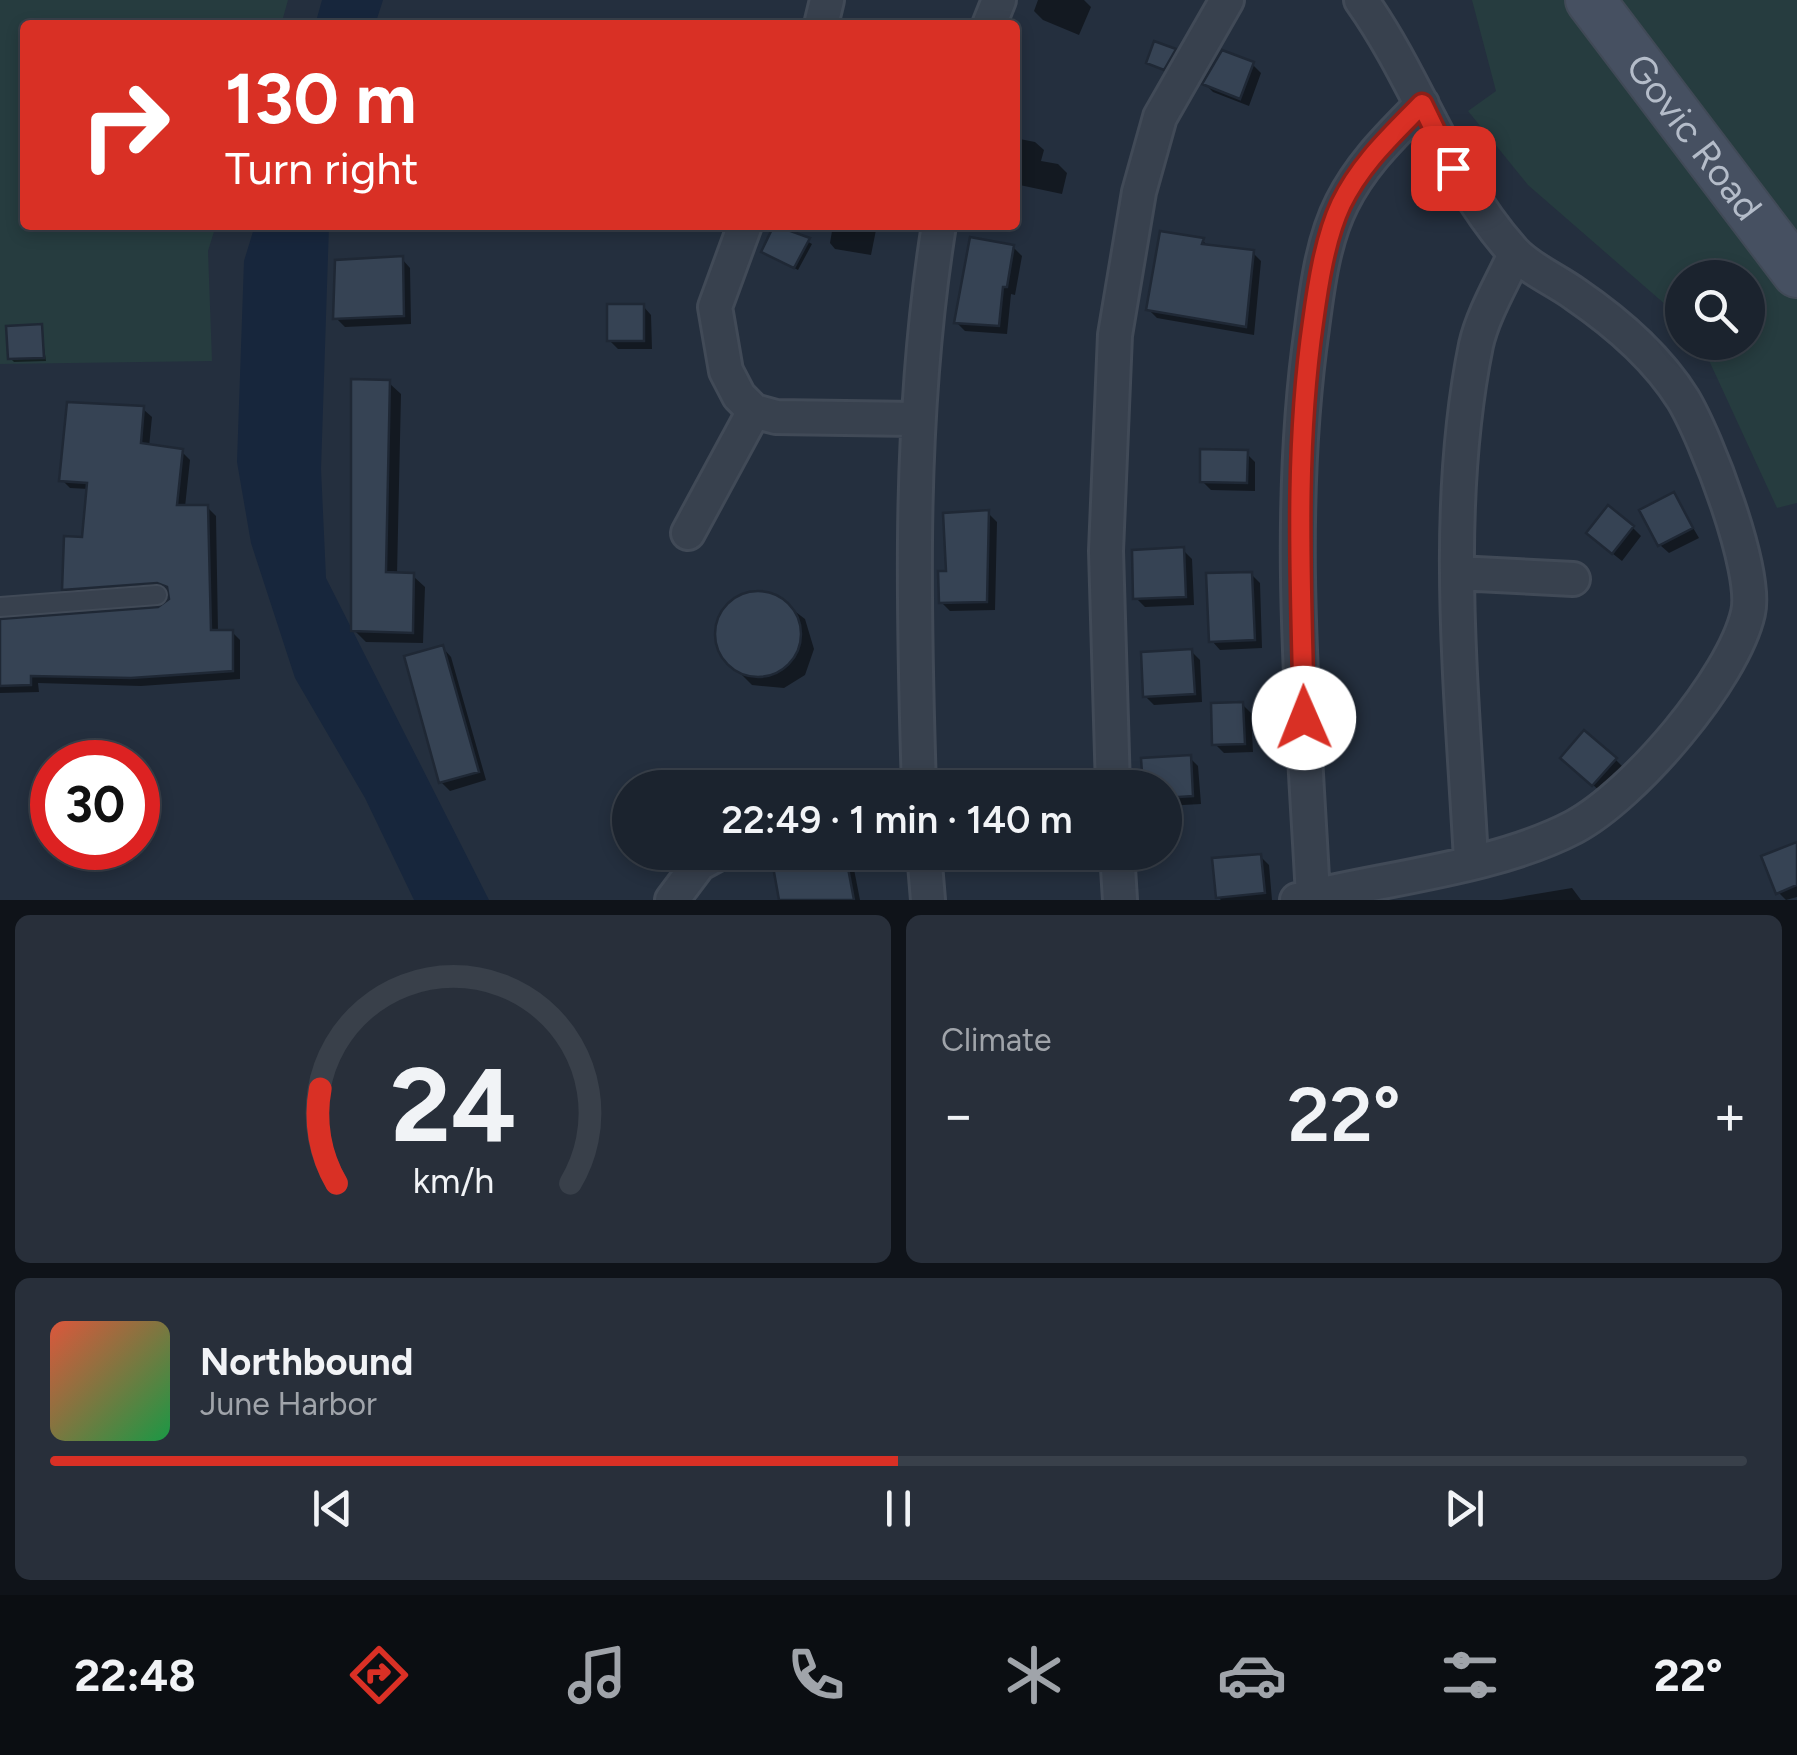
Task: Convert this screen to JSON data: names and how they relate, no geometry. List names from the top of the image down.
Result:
{
  "streets": {
    "main road": ["Govic Road"]
  },
  "page": {
    "turn": ["130 m", "Turn right"],
    "limit": "30",
    "trip": "22:49 · 1 min · 140 m",
    "tile": "Climate",
    "heat": ["−", "22°", "+"],
    "song": ["Northbound", "June Harbor"],
    "tabs": ["22:48", "22°"],
    "gauge": ["24", "km/h"]
  }
}
